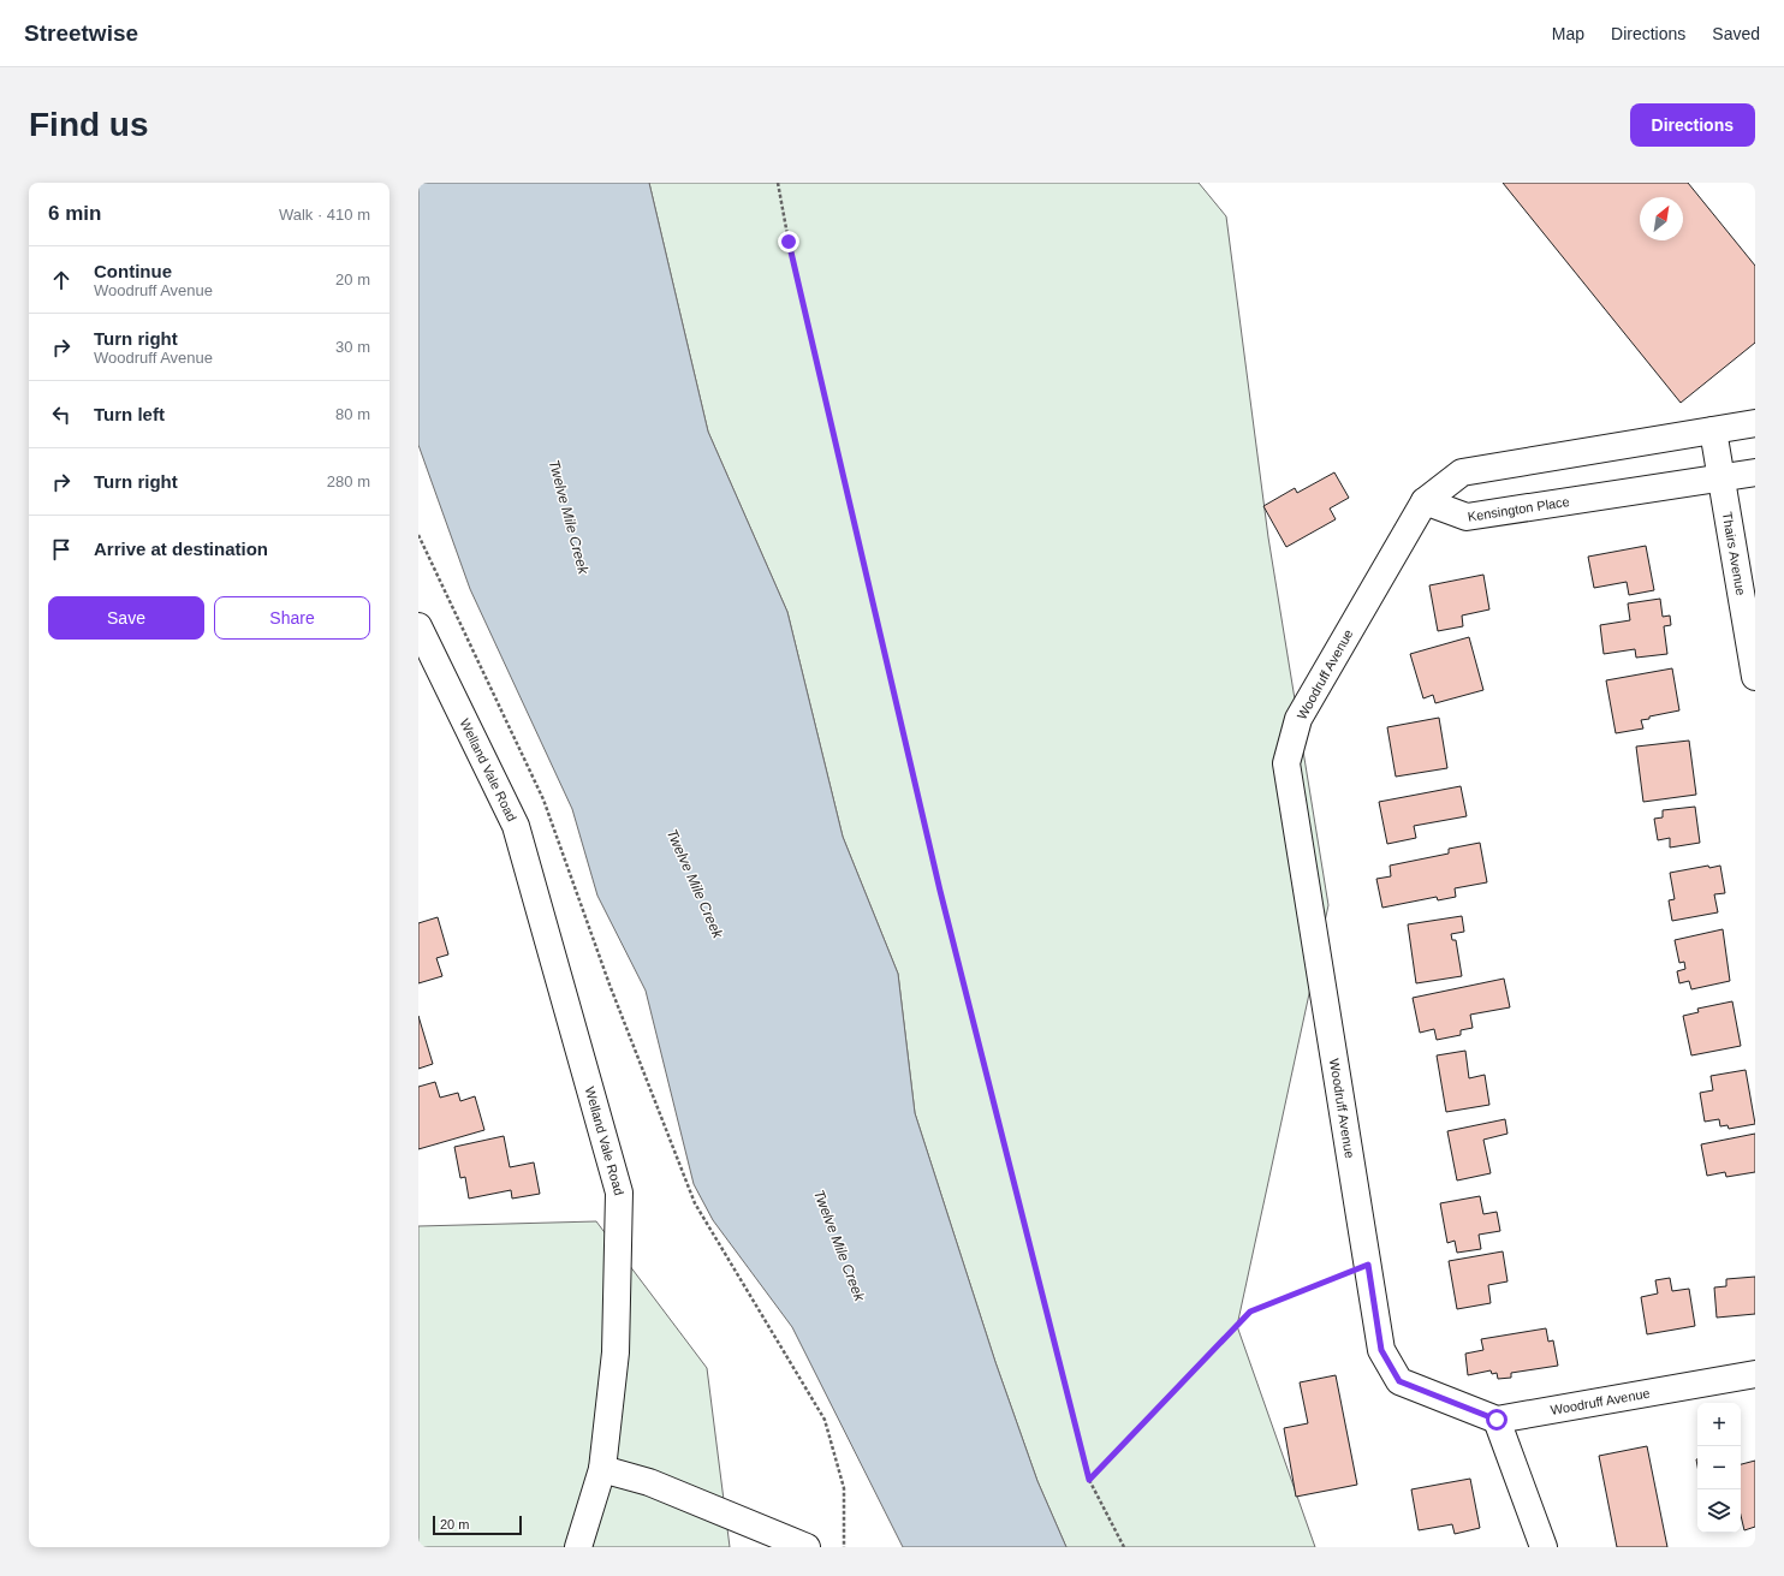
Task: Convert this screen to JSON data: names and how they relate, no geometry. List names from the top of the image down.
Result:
{
  "streets": {
    "street": [
      "Kensington Place",
      "Thairs Avenue",
      "Woodruff Avenue",
      "Welland Vale Road"
    ]
  },
  "crossings": [
    ["Kensington Place", "Thairs Avenue"],
    ["Kensington Place", "Woodruff Avenue"]
  ],
  "water": ["Twelve Mile Creek"],
  "scale_bar": "20 m",
  "north": "top right",
  "page": {
    "header": "Streetwise",
    "nav": ["Map", "Directions", "Saved"],
    "buttons": [
      "Directions",
      ["Save", "Share"]
    ],
    "title": "Find us",
    "heading": ["6 min", "Walk · 410 m"],
    "list": [
      ["Continue", "Woodruff Avenue", "20 m"],
      ["Turn right", "Woodruff Avenue", "30 m"],
      ["Turn left", "80 m"],
      ["Turn right", "280 m"],
      "Arrive at destination"
    ],
    "map_buttons": ["+", "−"],
    "scale": "20 m"
  }
}
